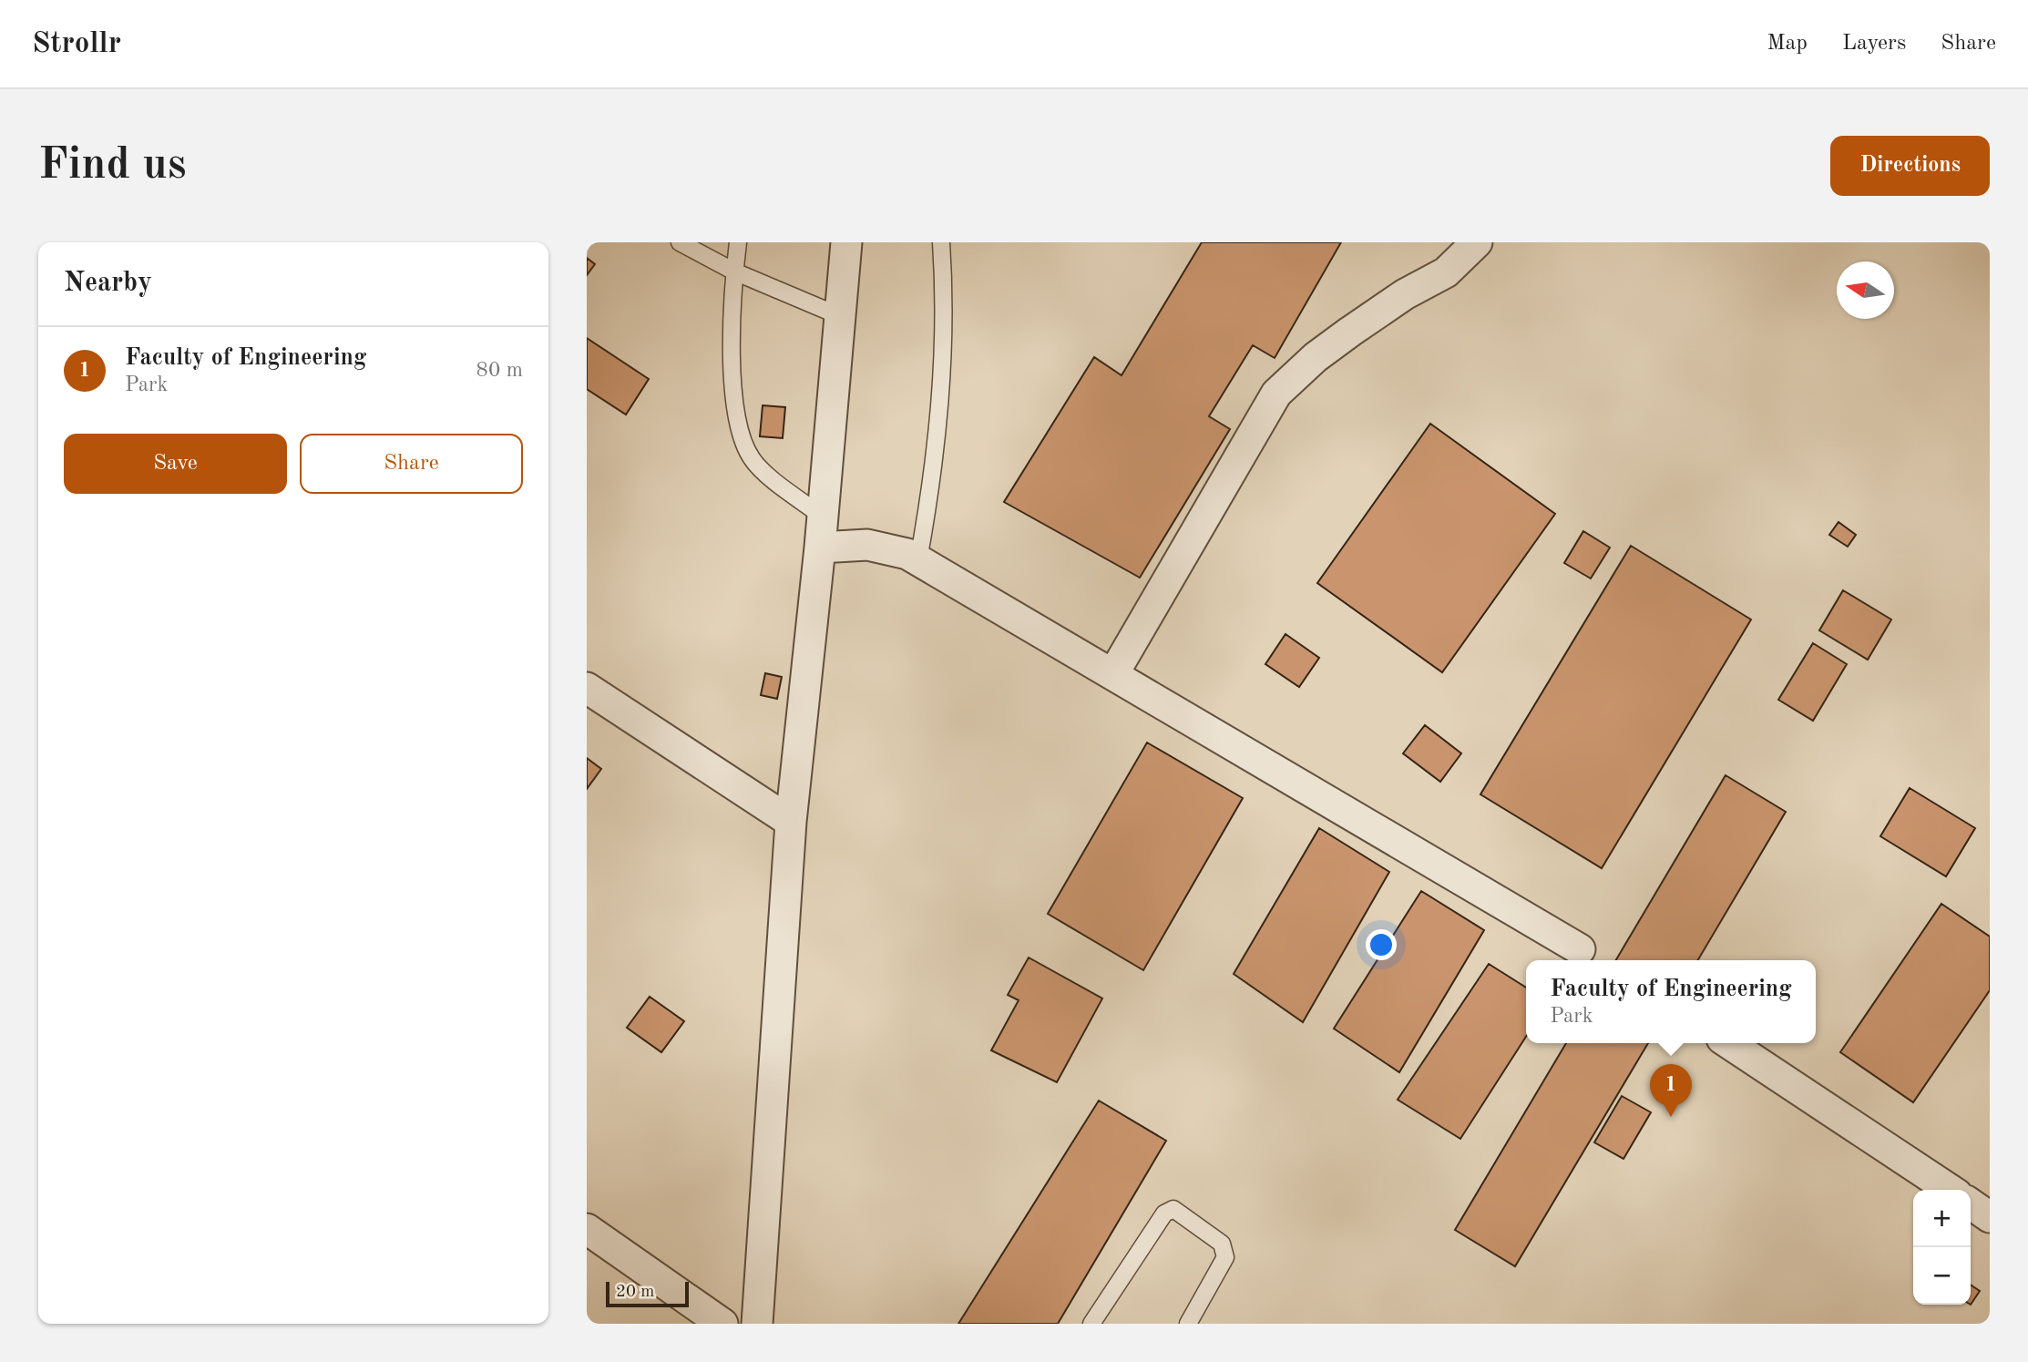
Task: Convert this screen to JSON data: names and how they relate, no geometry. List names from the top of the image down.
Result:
{
  "scale_bar": "20 m",
  "north": "left",
  "page": {
    "header": "Strollr",
    "nav": ["Map", "Layers", "Share"],
    "buttons": [
      "Directions",
      ["Save", "Share"]
    ],
    "title": "Find us",
    "heading": "Nearby",
    "list": [
      {
        "mark": "1",
        "name": "Faculty of Engineering",
        "note": "Park",
        "value": "80 m"
      }
    ],
    "popup": ["Faculty of Engineering", "Park"],
    "pins": "1",
    "map_buttons": ["+", "−"],
    "scale": "20 m"
  }
}
